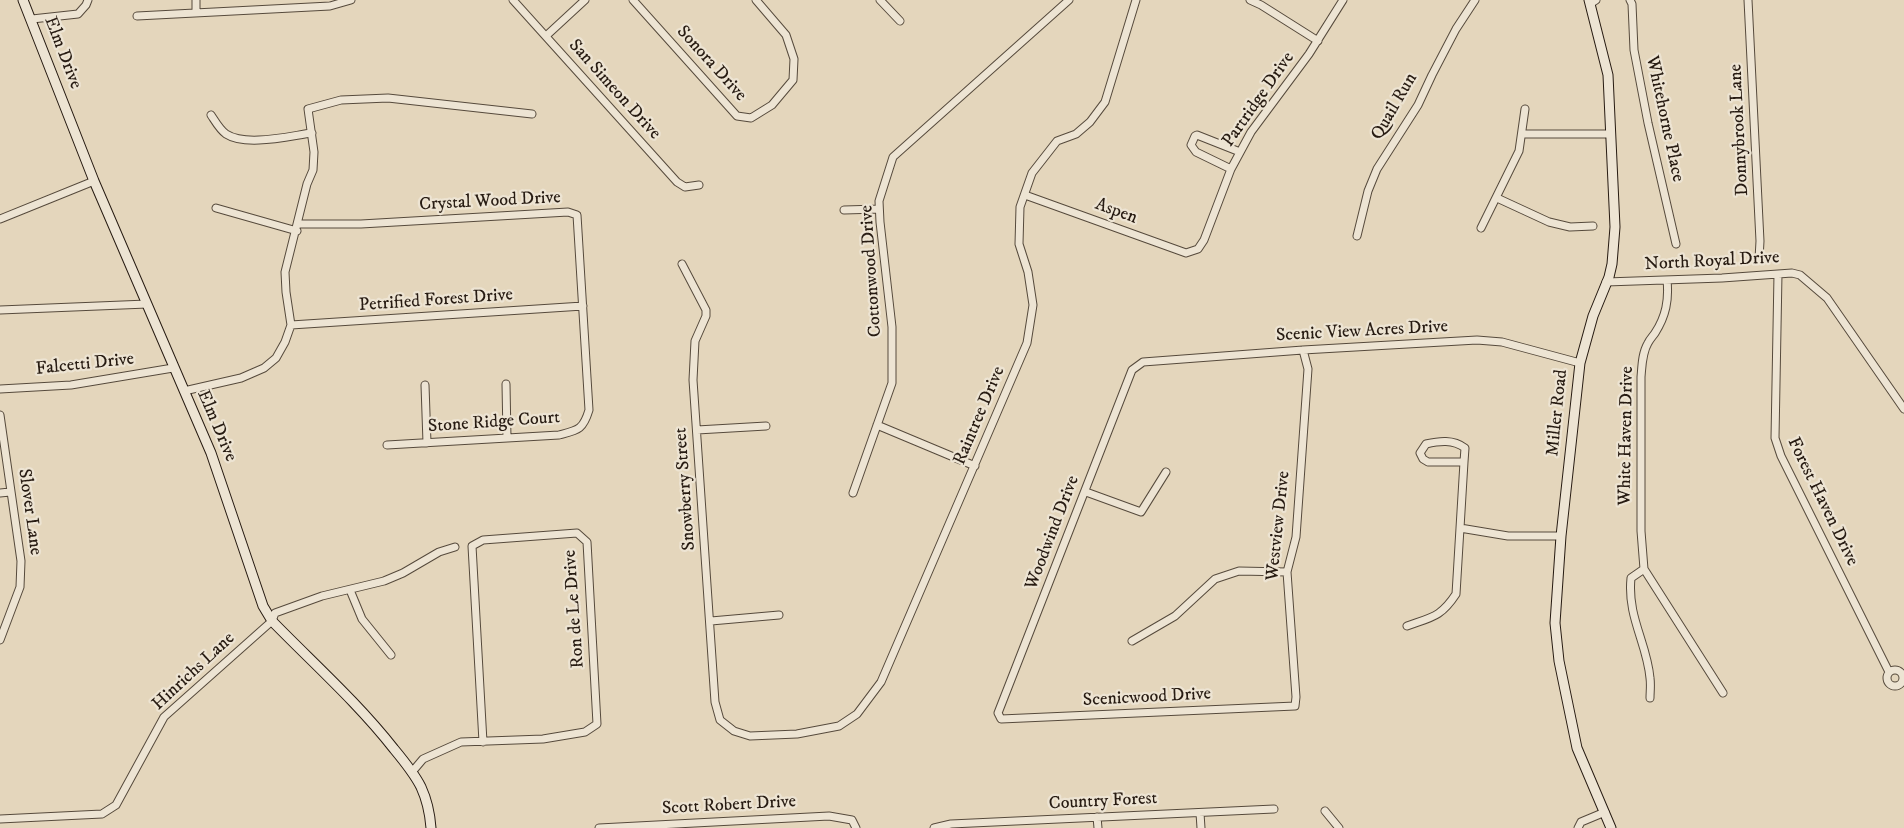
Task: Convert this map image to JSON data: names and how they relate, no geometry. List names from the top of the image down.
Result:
{
  "streets": {
    "street": [
      "Elm Drive",
      "Sonora Drive",
      "San Simeon Drive",
      "Partridge Drive",
      "Quail Run",
      "Whitehorne Place",
      "Donnybrook Lane",
      "Crystal Wood Drive",
      "Aspen",
      "North Royal Drive",
      "Cottonwood Drive",
      "Petrified Forest Drive",
      "Scenic View Acres Drive",
      "Falcetti Drive",
      "Miller Road",
      "Raintree Drive",
      "Stone Ridge Court",
      "White Haven Drive",
      "Snowberry Street",
      "Forest Haven Drive",
      "Slover Lane",
      "Westview Drive",
      "Woodwind Drive",
      "Ron de Le Drive",
      "Hinrichs Lane",
      "Scenicwood Drive",
      "Country Forest",
      "Scott Robert Drive"
    ]
  },
  "crossings": [
    ["Elm Drive", "Falcetti Drive"],
    ["Elm Drive", "Ron de Le Drive"],
    ["Elm Drive", "Hinrichs Lane"],
    ["Partridge Drive", "Aspen"],
    ["Crystal Wood Drive", "Petrified Forest Drive"],
    ["Crystal Wood Drive", "Stone Ridge Court"],
    ["Aspen", "Raintree Drive"],
    ["North Royal Drive", "Miller Road"],
    ["North Royal Drive", "White Haven Drive"],
    ["North Royal Drive", "Forest Haven Drive"],
    ["Scenic View Acres Drive", "Miller Road"],
    ["Scenic View Acres Drive", "Westview Drive"],
    ["Scenic View Acres Drive", "Woodwind Drive"],
    ["Raintree Drive", "Snowberry Street"],
    ["Westview Drive", "Scenicwood Drive"],
    ["Woodwind Drive", "Scenicwood Drive"]
  ]
}
